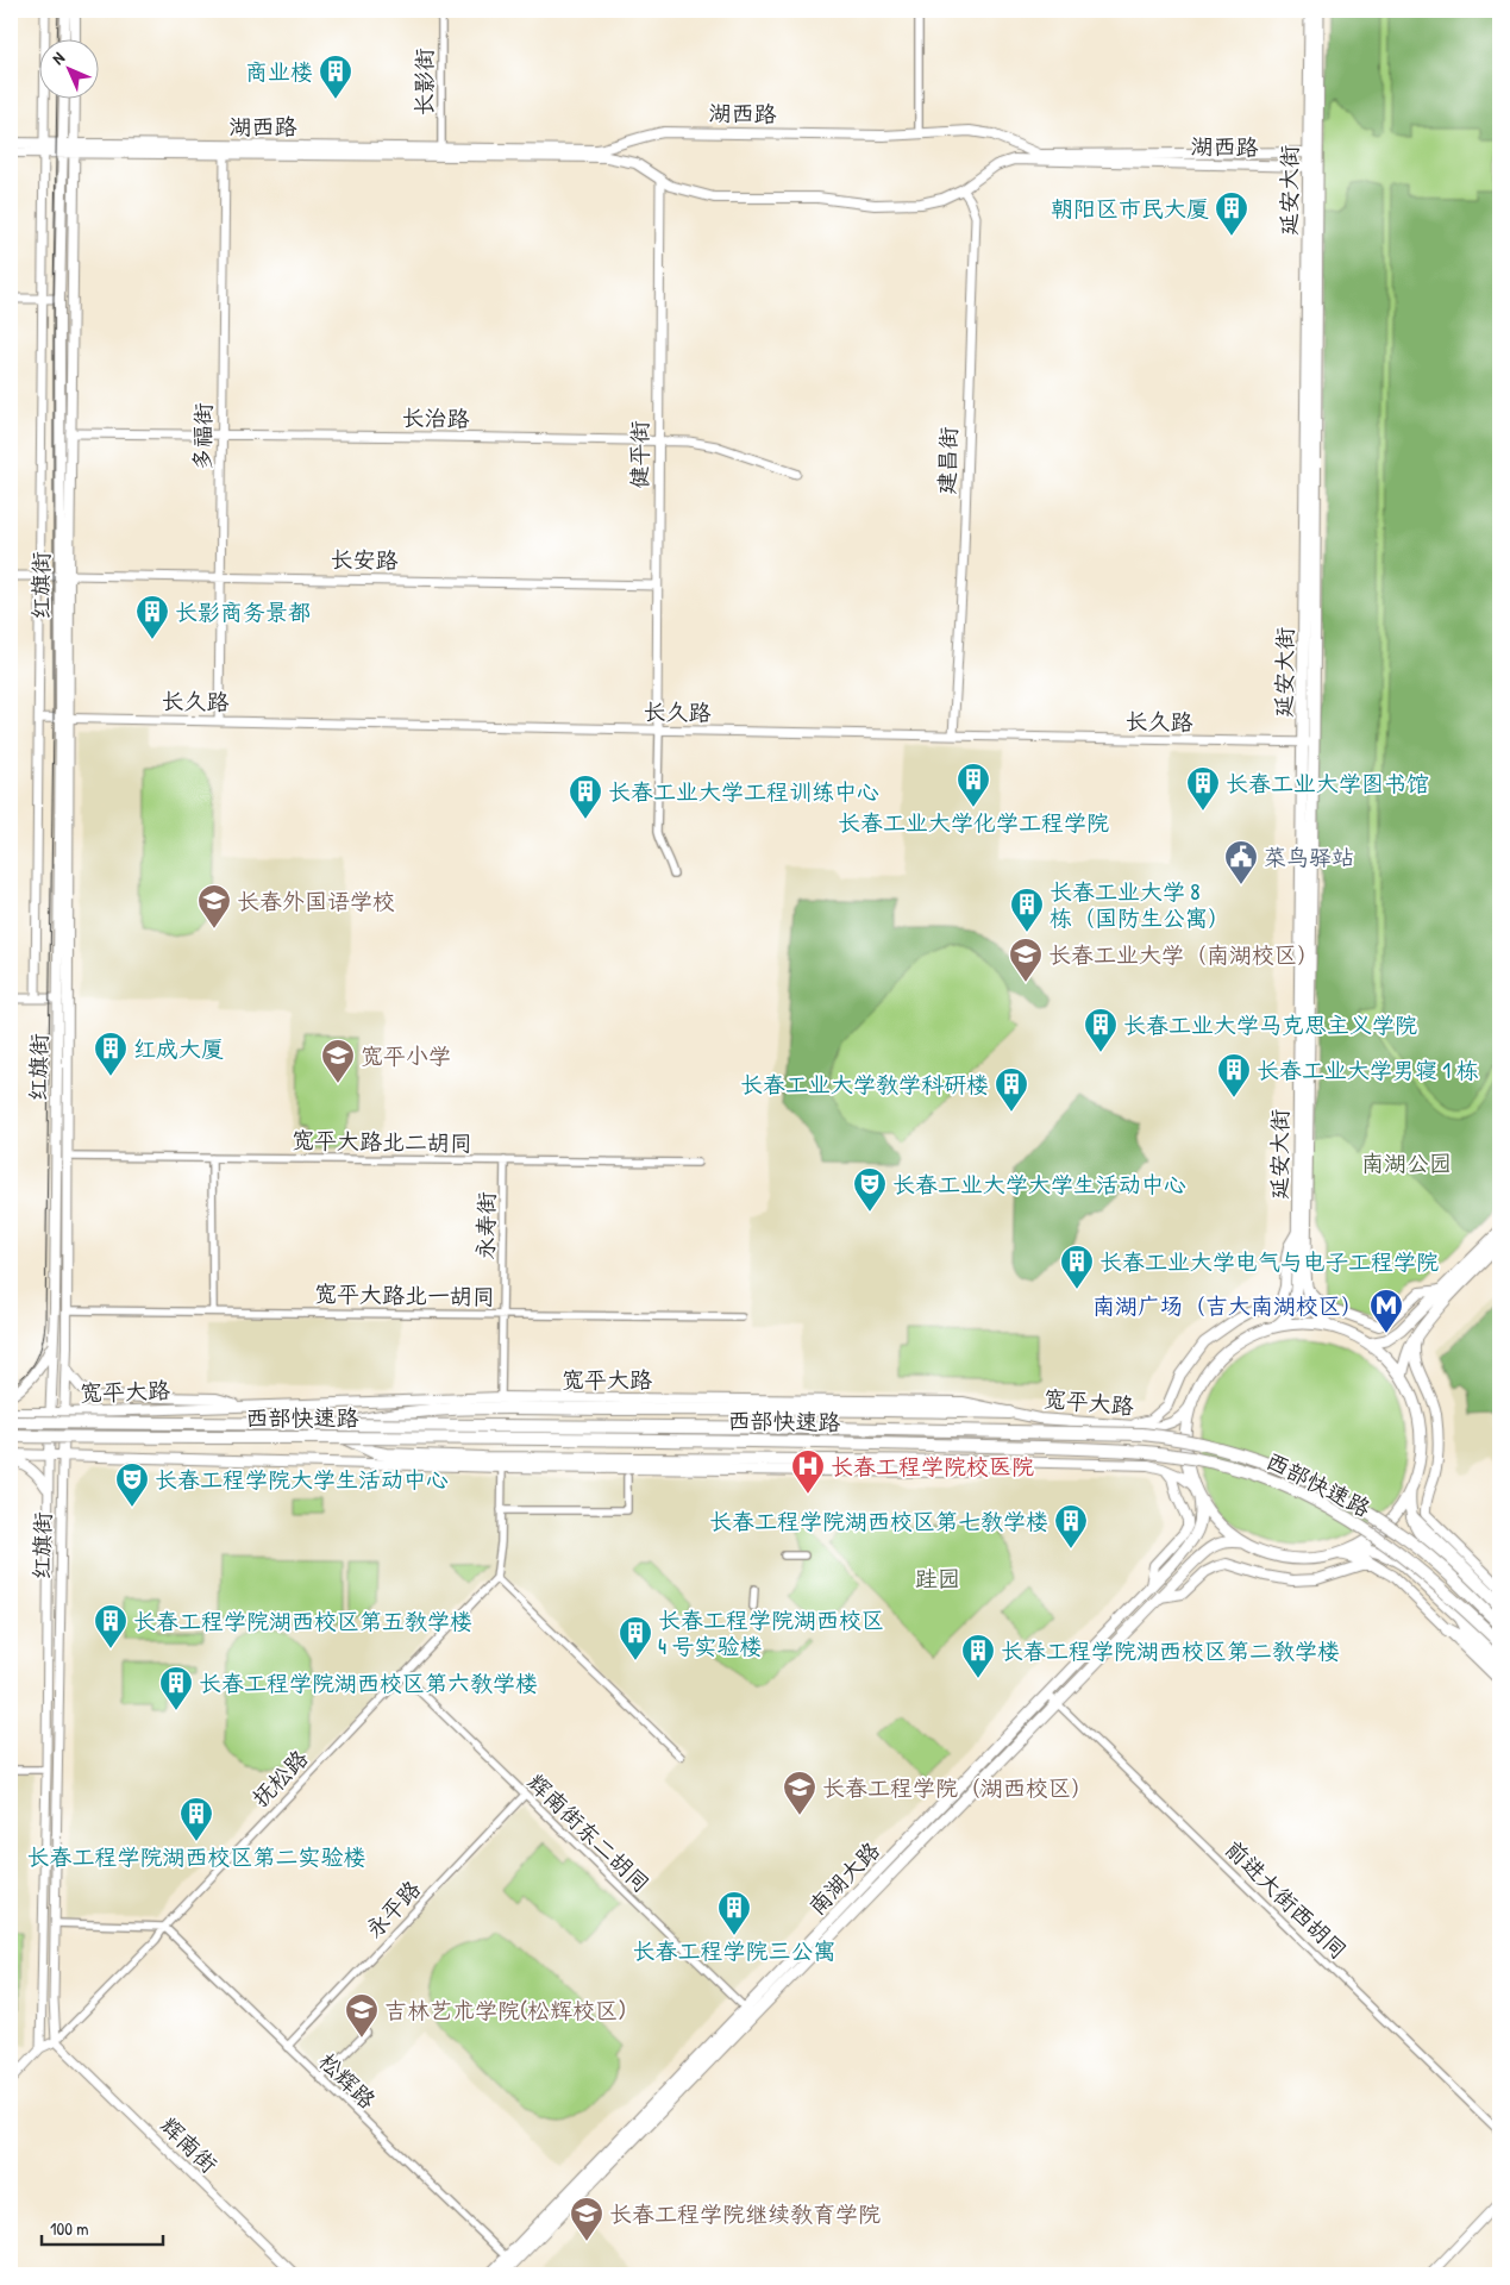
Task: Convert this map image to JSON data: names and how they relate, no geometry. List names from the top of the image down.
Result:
{
  "streets": {
    "highway": ["西部快速路"],
    "main road": [
      "湖西路",
      "延安大街",
      "红旗街",
      "宽平大路",
      "南湖大路"
    ],
    "street": [
      "长影街",
      "长治路",
      "多福街",
      "健平街",
      "建昌街",
      "长安路",
      "长久路",
      "宽平大路北二胡同",
      "永寿街",
      "宽平大路北一胡同",
      "抚松路",
      "辉南街东二胡同",
      "前进大街西胡同",
      "永平路",
      "松辉路",
      "辉南街"
    ]
  },
  "crossings": [
    ["长影街", "湖西路"],
    ["湖西路", "延安大街"],
    ["湖西路", "多福街"],
    ["湖西路", "健平街"],
    ["湖西路", "建昌街"],
    ["湖西路", "红旗街"],
    ["延安大街", "长久路"],
    ["长治路", "多福街"],
    ["长治路", "健平街"],
    ["长治路", "红旗街"],
    ["多福街", "长安路"],
    ["多福街", "长久路"],
    ["健平街", "长安路"],
    ["健平街", "长久路"],
    ["建昌街", "长久路"],
    ["长安路", "红旗街"],
    ["红旗街", "长久路"],
    ["红旗街", "宽平大路北二胡同"],
    ["红旗街", "宽平大路北一胡同"],
    ["红旗街", "宽平大路"],
    ["红旗街", "抚松路"],
    ["红旗街", "辉南街"],
    ["宽平大路北二胡同", "永寿街"],
    ["永寿街", "宽平大路北一胡同"],
    ["永寿街", "宽平大路"],
    ["抚松路", "辉南街东二胡同"],
    ["抚松路", "松辉路"],
    ["抚松路", "辉南街"],
    ["辉南街东二胡同", "南湖大路"],
    ["辉南街东二胡同", "永平路"],
    ["南湖大路", "前进大街西胡同"],
    ["南湖大路", "松辉路"],
    ["永平路", "松辉路"]
  ],
  "parks": ["南湖公园", "跬园"],
  "places": {
    "building": [
      "商业楼",
      "朝阳区市民大厦",
      "长影商务景都",
      "长春工业大学化学工程学院",
      "长春工业大学图书馆",
      "长春工业大学工程训练中心",
      "长春工业大学 8 栋（国防生公寓）",
      "长春工业大学马克思主义学院",
      "红成大厦",
      "长春工业大学男寝 1 栋",
      "长春工业大学教学科研楼",
      "长春工业大学电气与电子工程学院",
      "长春工程学院湖西校区第七教学楼",
      "长春工程学院湖西校区第五教学楼",
      "长春工程学院湖西校区 4 号实验楼",
      "长春工程学院湖西校区第二教学楼",
      "长春工程学院湖西校区第六教学楼",
      "长春工程学院湖西校区第二实验楼",
      "长春工程学院三公寓"
    ],
    "public building": ["菜鸟驿站"],
    "school or university": [
      "长春外国语学校",
      "长春工业大学（南湖校区）",
      "宽平小学",
      "长春工程学院（湖西校区）",
      "吉林艺术学院(松辉校区)",
      "长春工程学院继续教育学院"
    ],
    "theatre": ["长春工业大学大学生活动中心", "长春工程学院大学生活动中心"],
    "metro station": ["南湖广场（吉大南湖校区）"],
    "hospital": ["长春工程学院校医院"]
  },
  "scale_bar": "100 m",
  "north": "top left"
}
